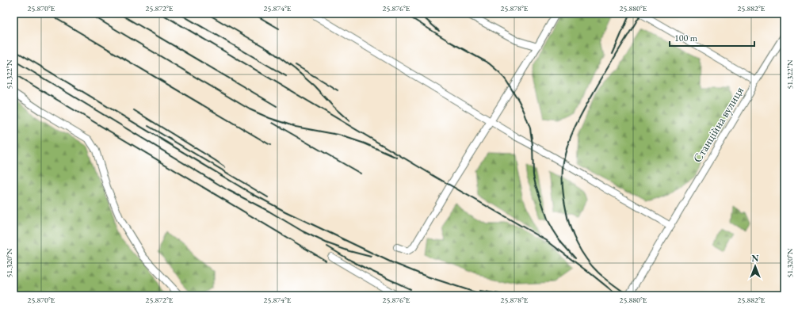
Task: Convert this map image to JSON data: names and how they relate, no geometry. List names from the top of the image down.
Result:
{
  "streets": {
    "street": ["Станційна вулиця"]
  },
  "scale_bar": "100 m",
  "north": "top",
  "coordinates": [
    "25.870°E",
    "25.872°E",
    "25.874°E",
    "25.876°E",
    "25.878°E",
    "25.880°E",
    "25.882°E",
    "51.322°N",
    "51.320°N"
  ]
}
